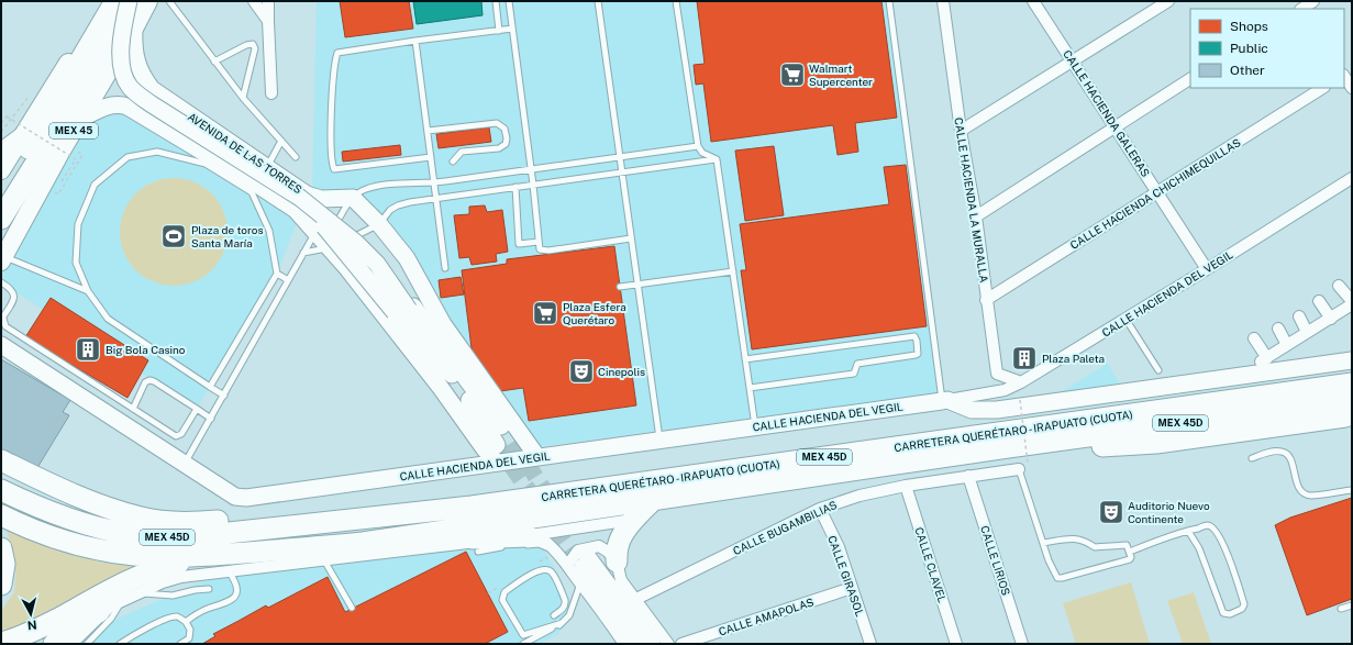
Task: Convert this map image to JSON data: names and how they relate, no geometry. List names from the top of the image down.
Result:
{
  "streets": {
    "highway": ["MEX 45", "MEX 45D", "CARRETERA QUERÉTARO - IRAPUATO (CUOTA)"],
    "street": [
      "CALLE HACIENDA GALERAS",
      "AVENIDA DE LAS TORRES",
      "CALLE HACIENDA CHICHIMEQUILLAS",
      "CALLE HACIENDA LA MURALLA",
      "CALLE HACIENDA DEL VEGIL",
      "CALLE BUGAMBILIAS",
      "CALLE LIRIOS",
      "CALLE CLAVEL",
      "CALLE GIRASOL",
      "CALLE AMAPOLAS"
    ]
  },
  "crossings": [
    ["CALLE HACIENDA GALERAS", "CALLE HACIENDA CHICHIMEQUILLAS"],
    ["CALLE HACIENDA GALERAS", "CALLE HACIENDA DEL VEGIL"],
    ["MEX 45", "AVENIDA DE LAS TORRES"],
    ["CALLE HACIENDA CHICHIMEQUILLAS", "CALLE HACIENDA LA MURALLA"],
    ["CALLE HACIENDA LA MURALLA", "CALLE HACIENDA DEL VEGIL"],
    ["CALLE BUGAMBILIAS", "CALLE LIRIOS"],
    ["CALLE BUGAMBILIAS", "CALLE CLAVEL"],
    ["CALLE BUGAMBILIAS", "CALLE GIRASOL"],
    ["CALLE GIRASOL", "CALLE AMAPOLAS"]
  ],
  "places": {
    "supermarket": ["Walmart Supercenter", "Plaza Esfera Querétaro"],
    "sports": ["Plaza de toros Santa María"],
    "building": ["Big Bola Casino", "Plaza Paleta"],
    "theatre": ["Cinepolis", "Auditorio Nuevo Continente"]
  },
  "legend": ["Shops", "Public", "Other"],
  "north": "bottom"
}
